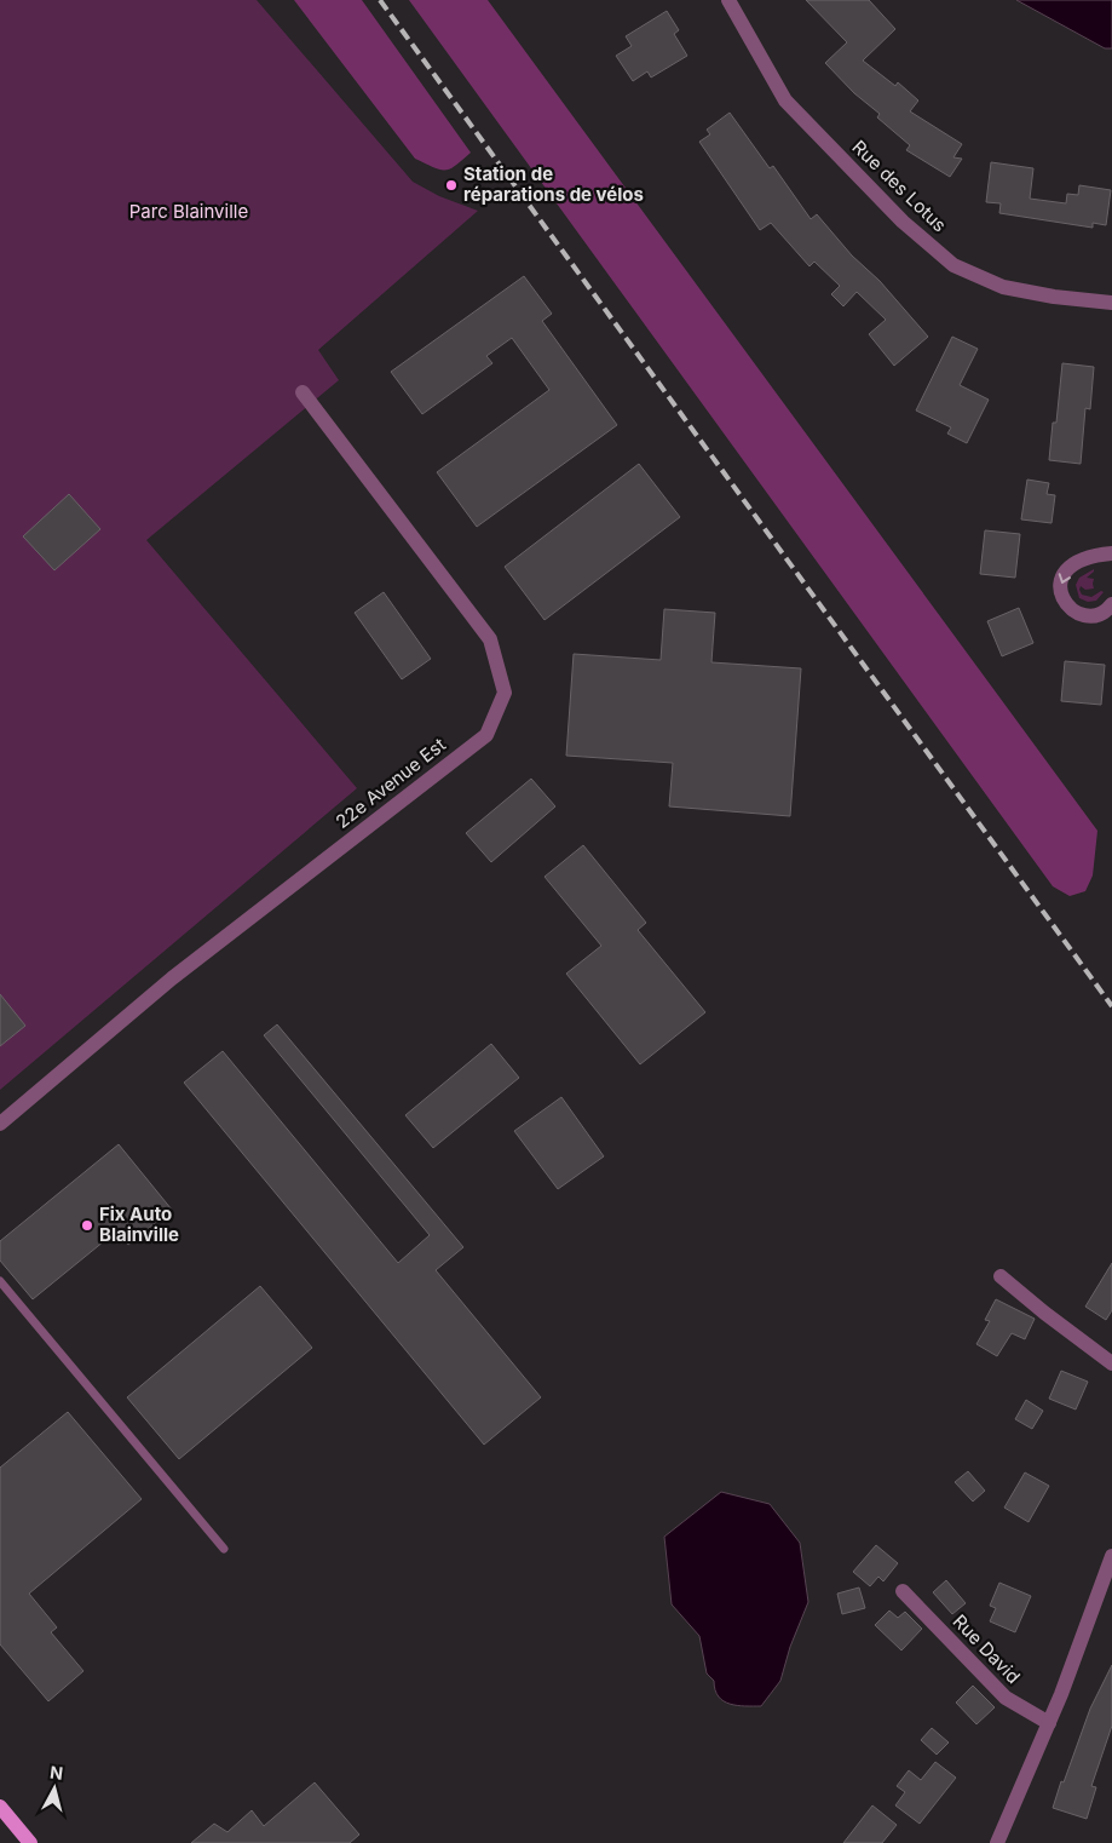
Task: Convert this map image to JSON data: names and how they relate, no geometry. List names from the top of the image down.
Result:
{
  "streets": {
    "street": ["Rue des Lotus", "22e Avenue Est", "Rue David"]
  },
  "parks": ["Parc Blainville"],
  "places": ["Station de réparations de vélos", "Fix Auto Blainville"],
  "north": "top"
}
